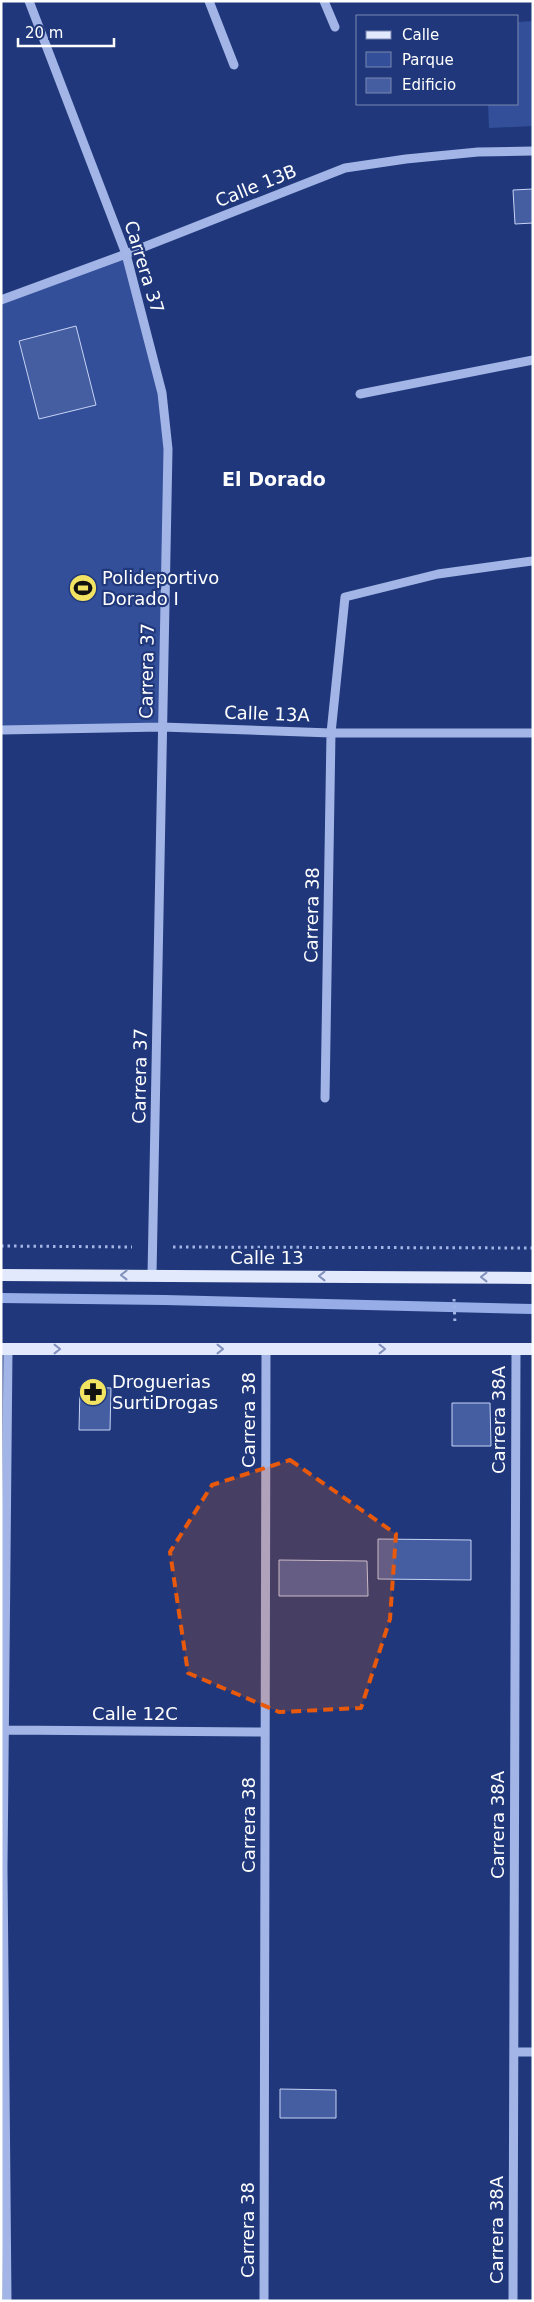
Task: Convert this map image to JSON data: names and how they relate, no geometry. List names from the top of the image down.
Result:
{
  "streets": {
    "main road": ["Calle 13"],
    "street": [
      "Calle 13B",
      "Carrera 37",
      "Calle 13A",
      "Carrera 38",
      "Carrera 38A",
      "Calle 12C"
    ]
  },
  "crossings": [
    ["Calle 13B", "Carrera 37"],
    ["Carrera 37", "Calle 13A"],
    ["Carrera 37", "Calle 13"],
    ["Calle 13A", "Carrera 38"],
    ["Carrera 38", "Calle 12C"]
  ],
  "districts": ["El Dorado"],
  "places": {
    "sports": ["Polideportivo Dorado I"],
    "pharmacy": ["Droguerias SurtiDrogas"]
  },
  "legend": ["Calle", "Parque", "Edificio"],
  "scale_bar": "20 m"
}
